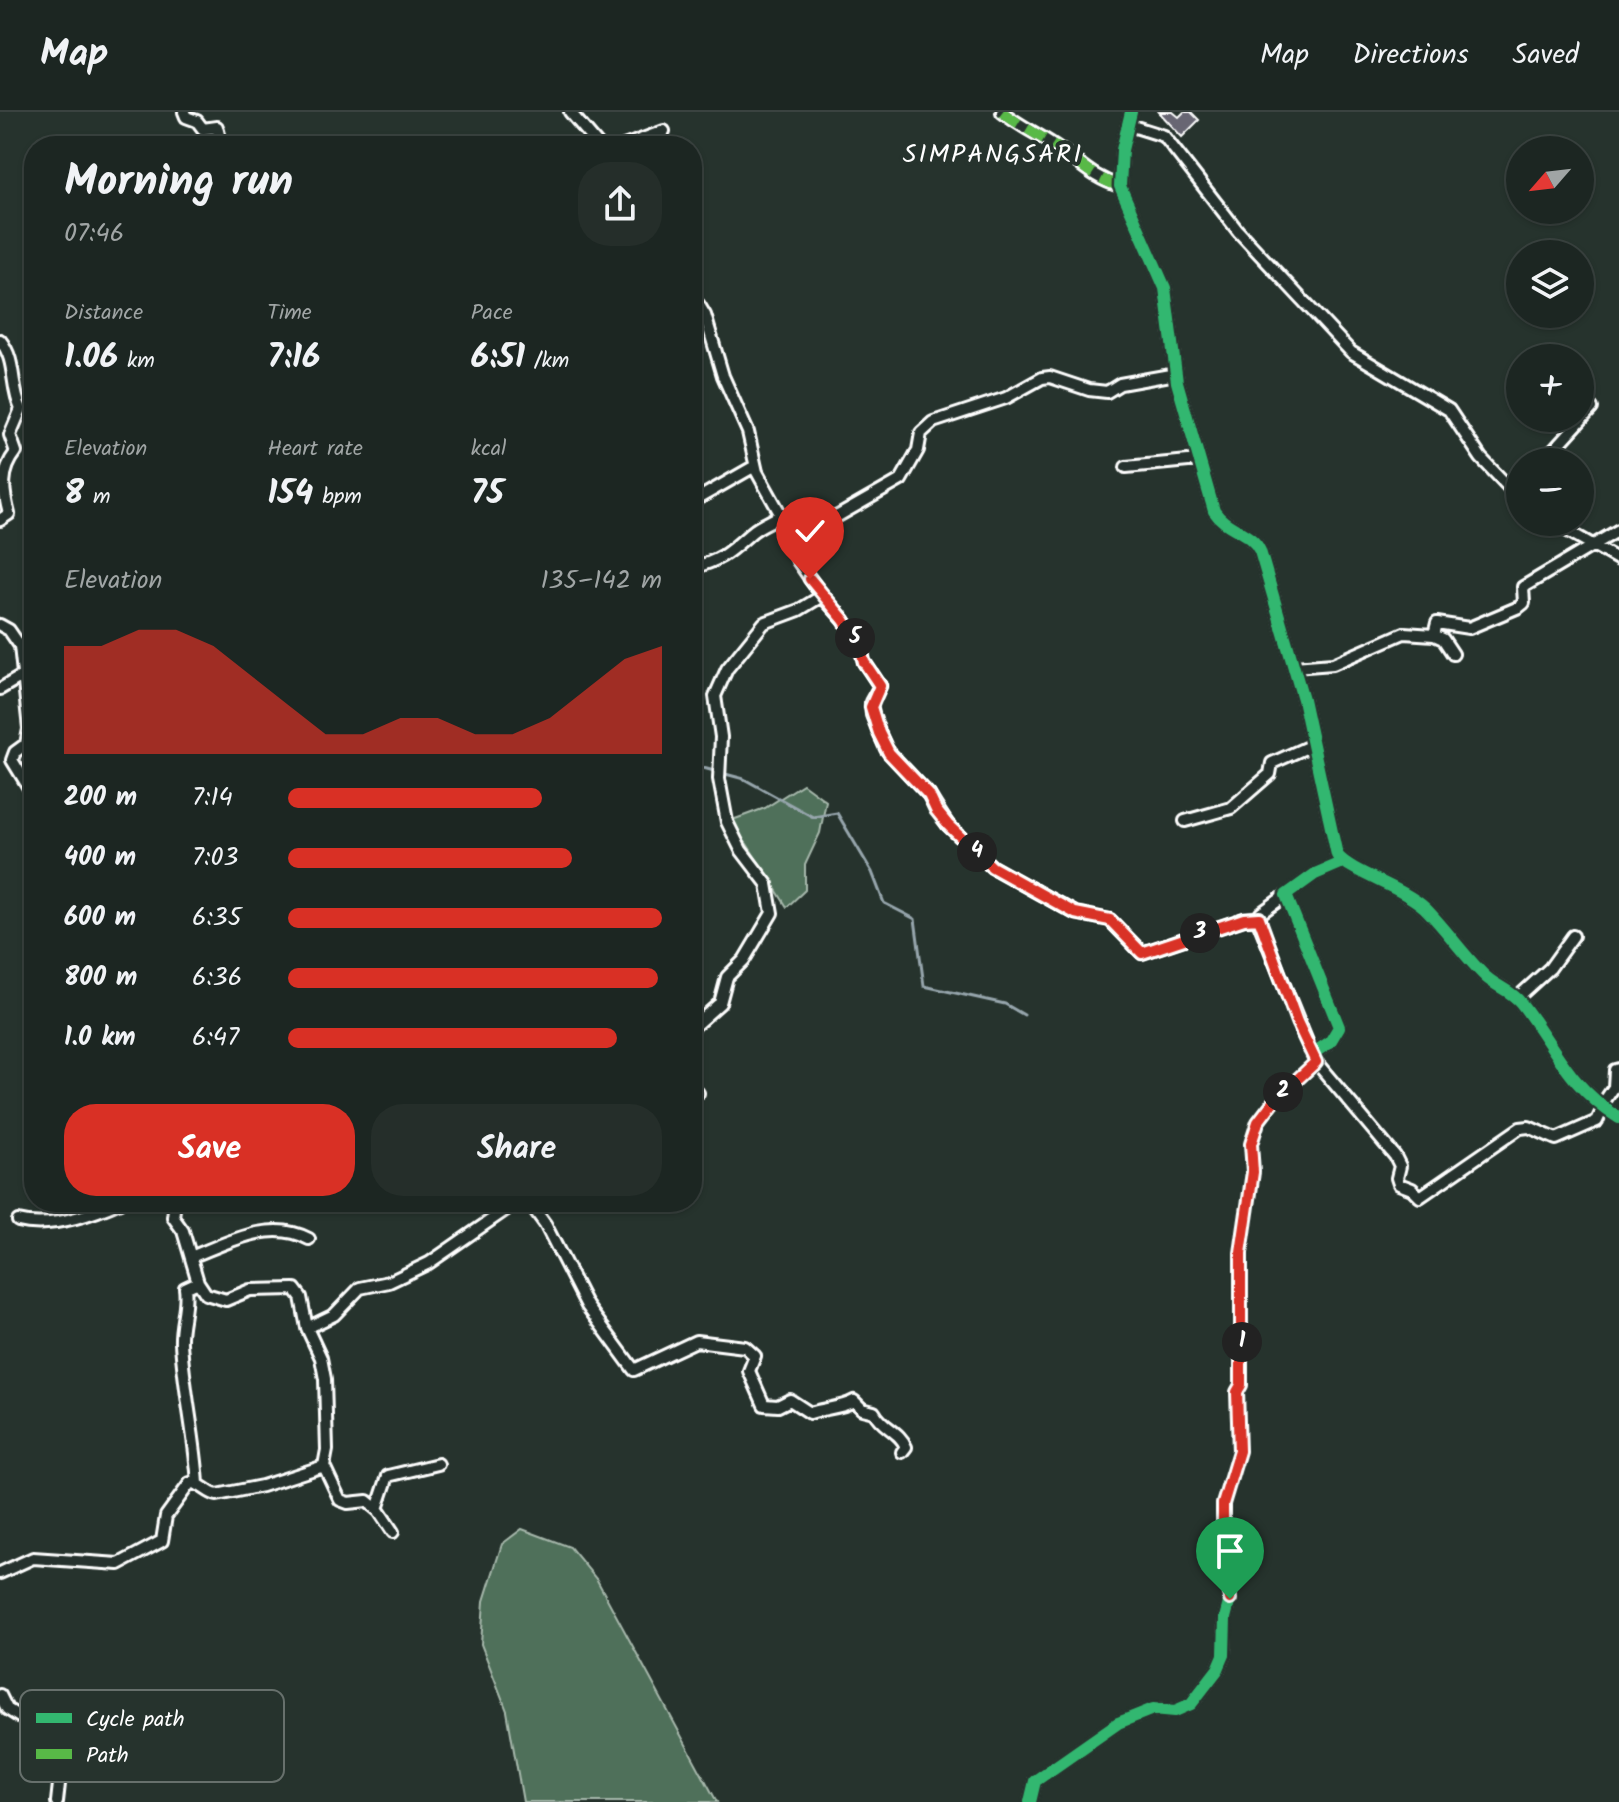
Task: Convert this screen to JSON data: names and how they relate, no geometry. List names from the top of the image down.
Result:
{
  "districts": ["SIMPANGSARI"],
  "legend": ["Cycle path", "Path"],
  "north": "bottom left",
  "page": {
    "header": "Map",
    "nav": ["Map", "Directions", "Saved"],
    "map_buttons": ["+", "−"],
    "heading": ["Morning run", "07:46"],
    "stats": [
      ["Distance", "1.06 km"],
      ["Time", "7:16"],
      ["Pace", "6:51 /km"],
      ["Elevation", "8 m"],
      ["Heart rate", "154 bpm"],
      ["kcal", "75"]
    ],
    "chart": ["Elevation", "135–142 m"],
    "pins": [
      "5",
      "4",
      "3",
      "2",
      "1"
    ],
    "list": [
      {
        "name": "200 m",
        "note": "7:14"
      },
      {
        "name": "400 m",
        "note": "7:03"
      },
      {
        "name": "600 m",
        "note": "6:35"
      },
      {
        "name": "800 m",
        "note": "6:36"
      },
      {
        "name": "1.0 km",
        "note": "6:47"
      }
    ],
    "buttons": ["Save", "Share"]
  }
}
